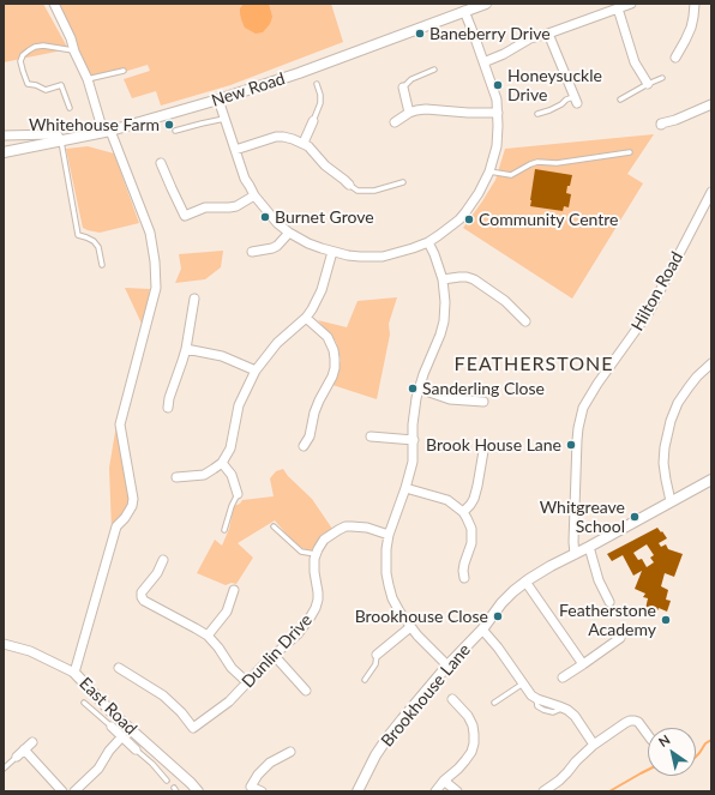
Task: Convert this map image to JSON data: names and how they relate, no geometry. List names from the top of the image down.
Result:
{
  "streets": {
    "street": [
      "New Road",
      "Hilton Road",
      "Dunlin Drive",
      "Brookhouse Lane",
      "East Road"
    ]
  },
  "crossings": [
    ["Hilton Road", "Brookhouse Lane"]
  ],
  "districts": ["FEATHERSTONE"],
  "places": [
    "Baneberry Drive",
    "Honeysuckle Drive",
    "Whitehouse Farm",
    "Burnet Grove",
    "Community Centre",
    "Sanderling Close",
    "Brook House Lane",
    "Whitgreave School",
    "Brookhouse Close",
    "Featherstone Academy"
  ],
  "north": "top left"
}
